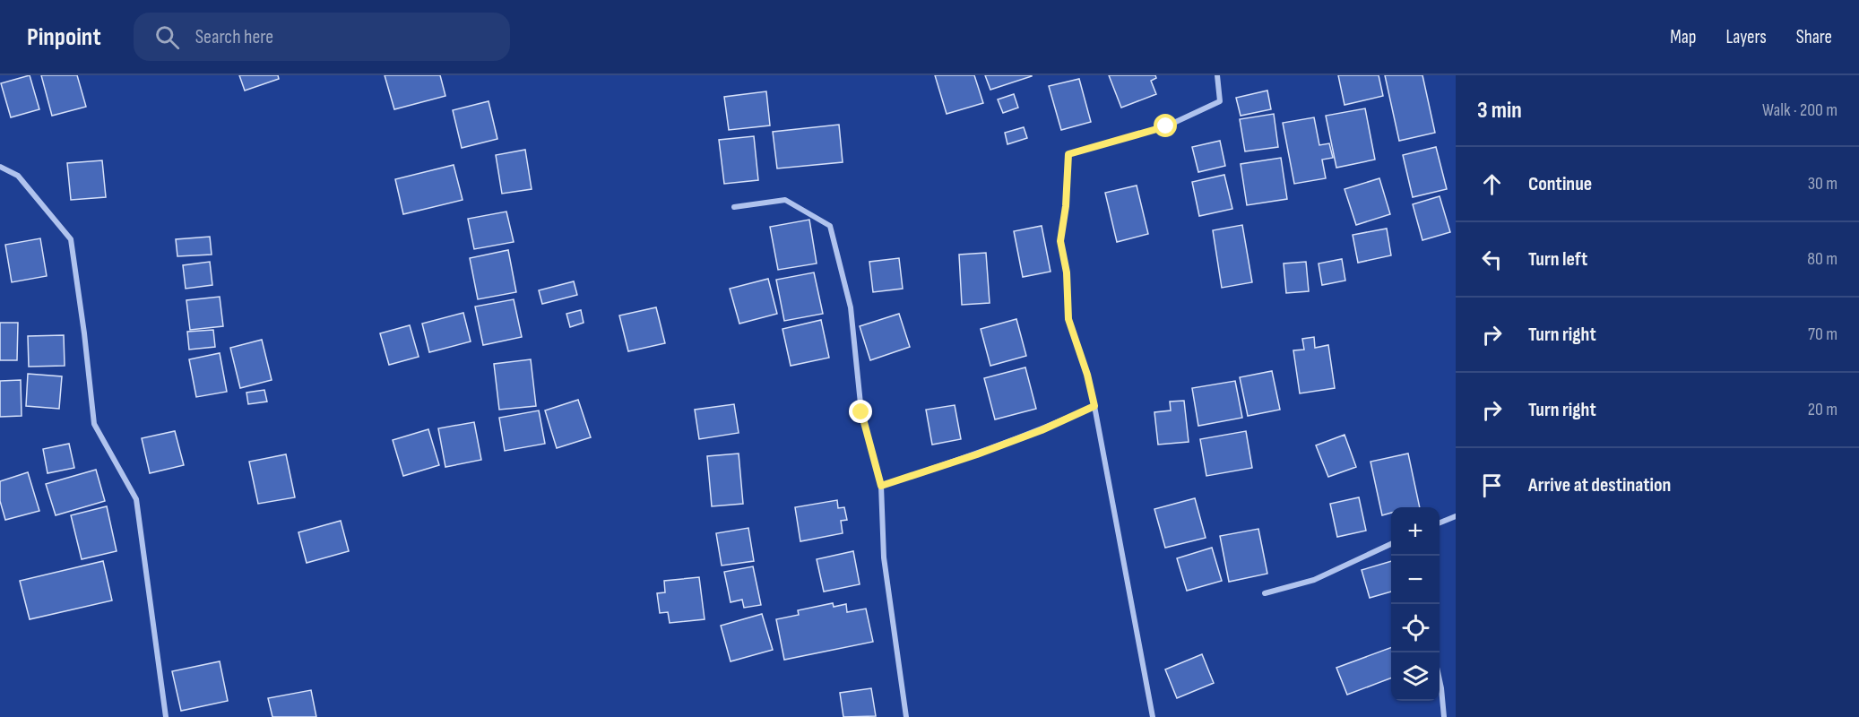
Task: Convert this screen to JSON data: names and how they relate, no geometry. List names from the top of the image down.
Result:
{
  "page": {
    "header": "Pinpoint",
    "search": "Search here",
    "nav": ["Map", "Layers", "Share"],
    "heading": ["3 min", "Walk · 200 m"],
    "list": [
      ["Continue", "30 m"],
      ["Turn left", "80 m"],
      ["Turn right", "70 m"],
      ["Turn right", "20 m"],
      "Arrive at destination"
    ],
    "map_buttons": ["+", "−"]
  }
}
